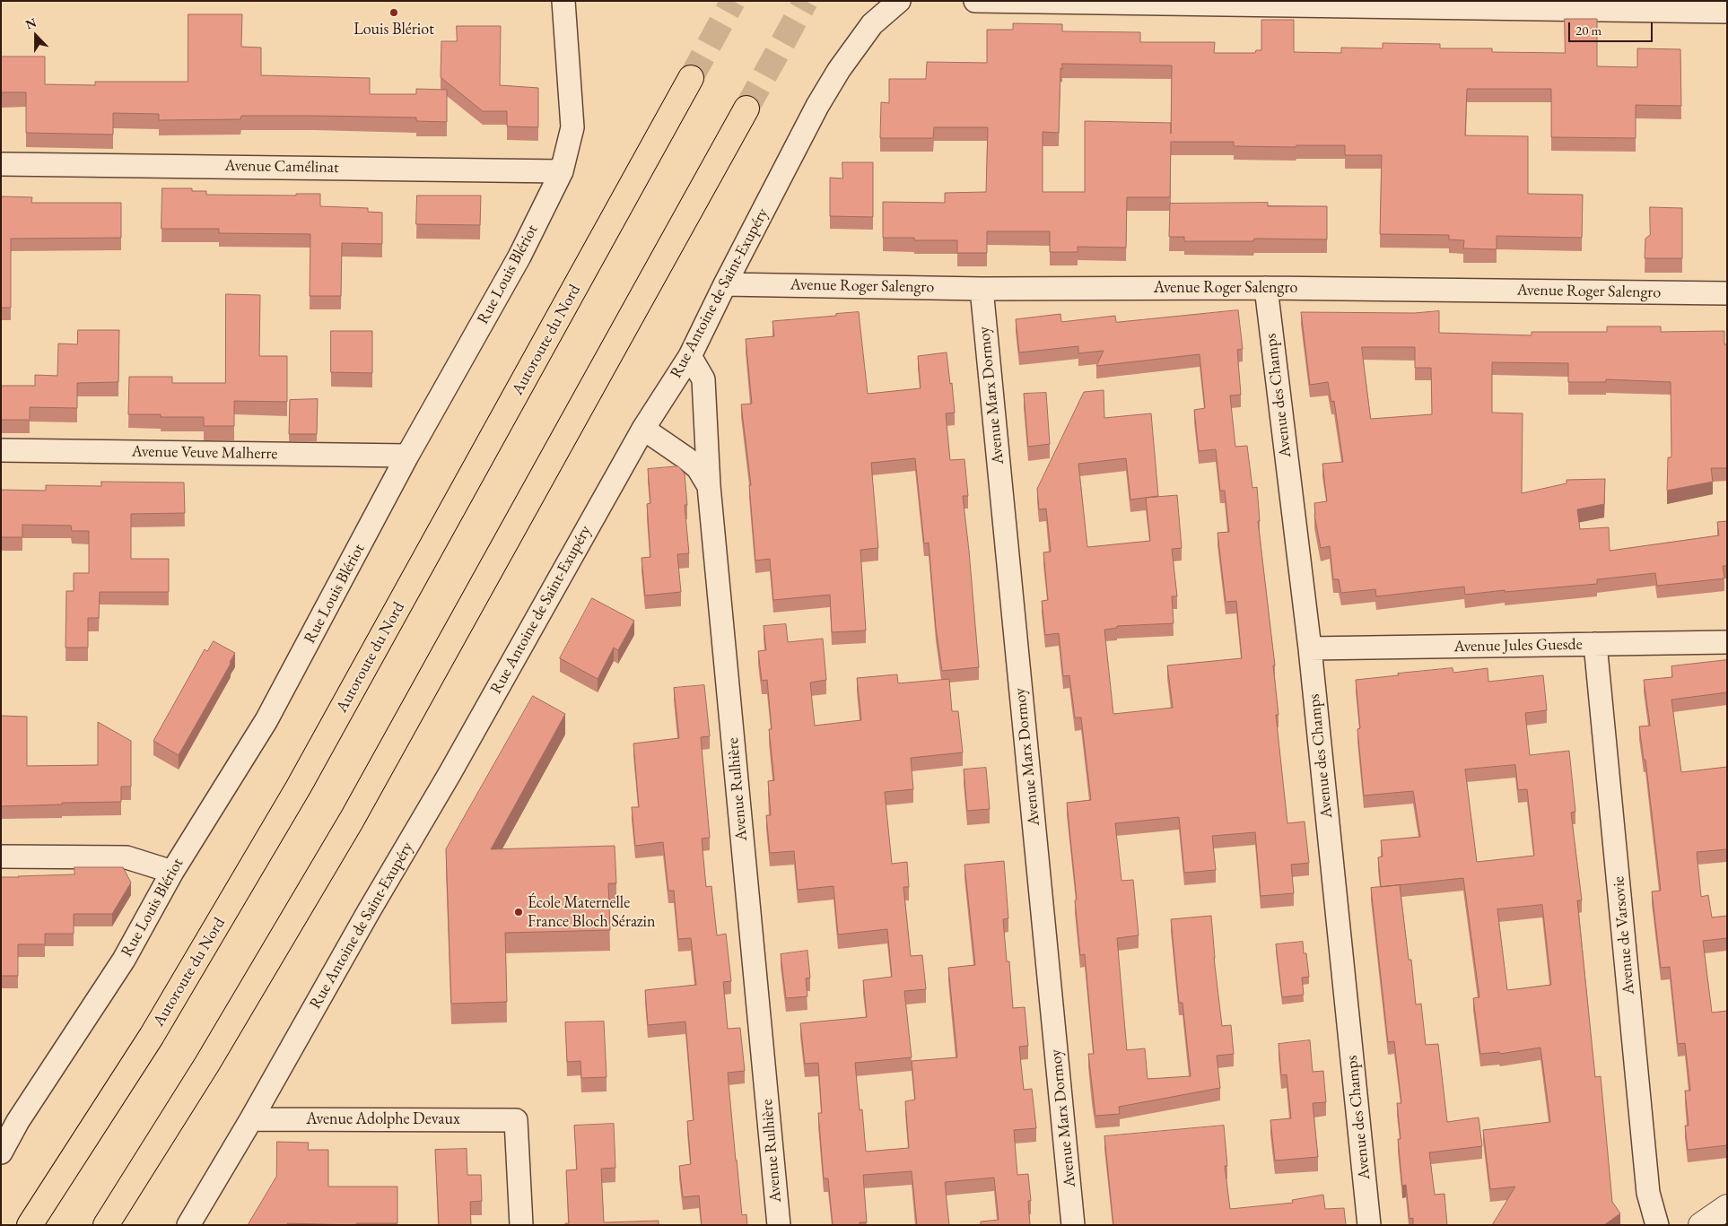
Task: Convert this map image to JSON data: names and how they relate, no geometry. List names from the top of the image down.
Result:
{
  "streets": {
    "highway": ["Autoroute du Nord"],
    "street": [
      "Avenue Camélinat",
      "Rue Louis Blériot",
      "Avenue Roger Salengro",
      "Rue Antoine de Saint-Exupéry",
      "Avenue Marx Dormoy",
      "Avenue des Champs",
      "Avenue Veuve Malherre",
      "Avenue Jules Guesde",
      "Avenue Rulhière",
      "Avenue de Varsovie",
      "Avenue Adolphe Devaux"
    ]
  },
  "crossings": [
    ["Avenue Camélinat", "Rue Louis Blériot"],
    ["Rue Louis Blériot", "Avenue Veuve Malherre"],
    ["Avenue Roger Salengro", "Rue Antoine de Saint-Exupéry"],
    ["Avenue Roger Salengro", "Avenue Marx Dormoy"],
    ["Avenue Roger Salengro", "Avenue des Champs"],
    ["Rue Antoine de Saint-Exupéry", "Avenue Rulhière"],
    ["Rue Antoine de Saint-Exupéry", "Avenue Adolphe Devaux"],
    ["Avenue des Champs", "Avenue Jules Guesde"],
    ["Avenue Jules Guesde", "Avenue de Varsovie"]
  ],
  "places": ["Louis Blériot", "École Maternelle France Bloch Sérazin"],
  "scale_bar": "20 m",
  "north": "top"
}
